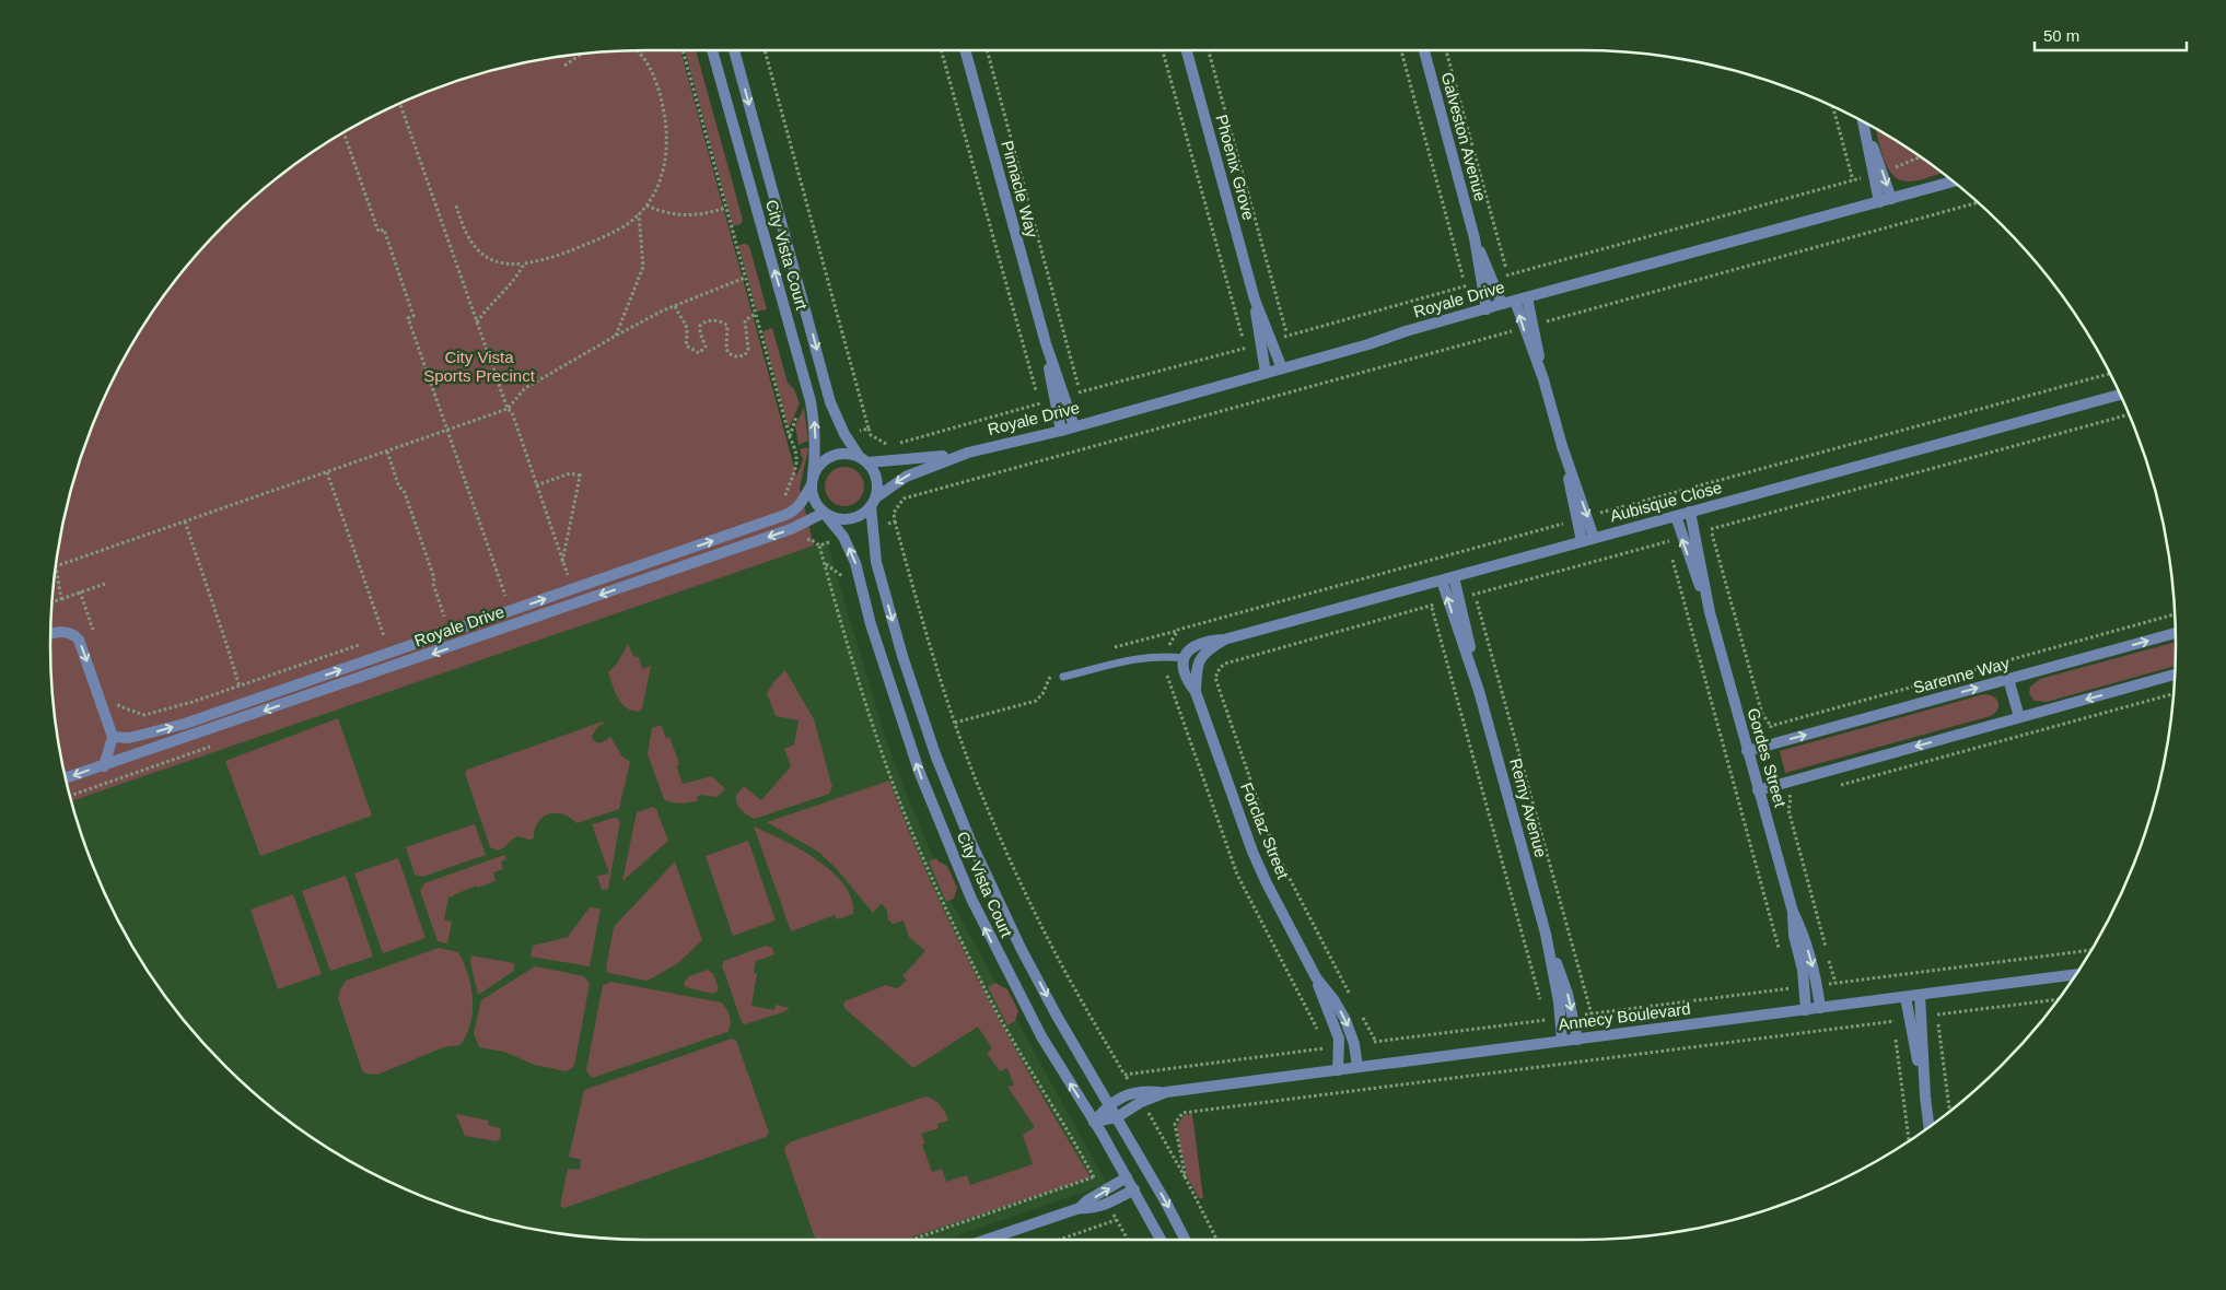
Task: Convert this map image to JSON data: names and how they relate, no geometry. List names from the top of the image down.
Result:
{
  "streets": {
    "street": [
      "Galveston Avenue",
      "Phoenix Grove",
      "Pinnacle Way",
      "City Vista Court",
      "Royale Drive",
      "Aubisque Close",
      "Sarenne Way",
      "Gordes Street",
      "Remy Avenue",
      "Forclaz Street",
      "Annecy Boulevard"
    ]
  },
  "crossings": [
    ["Galveston Avenue", "Royale Drive"],
    ["Phoenix Grove", "Royale Drive"],
    ["Pinnacle Way", "Royale Drive"],
    ["City Vista Court", "Royale Drive"],
    ["City Vista Court", "Annecy Boulevard"],
    ["Aubisque Close", "Gordes Street"],
    ["Aubisque Close", "Remy Avenue"],
    ["Aubisque Close", "Forclaz Street"],
    ["Sarenne Way", "Gordes Street"],
    ["Gordes Street", "Annecy Boulevard"],
    ["Remy Avenue", "Annecy Boulevard"],
    ["Forclaz Street", "Annecy Boulevard"]
  ],
  "parks": ["City Vista Sports Precinct"],
  "scale_bar": "50 m"
}
